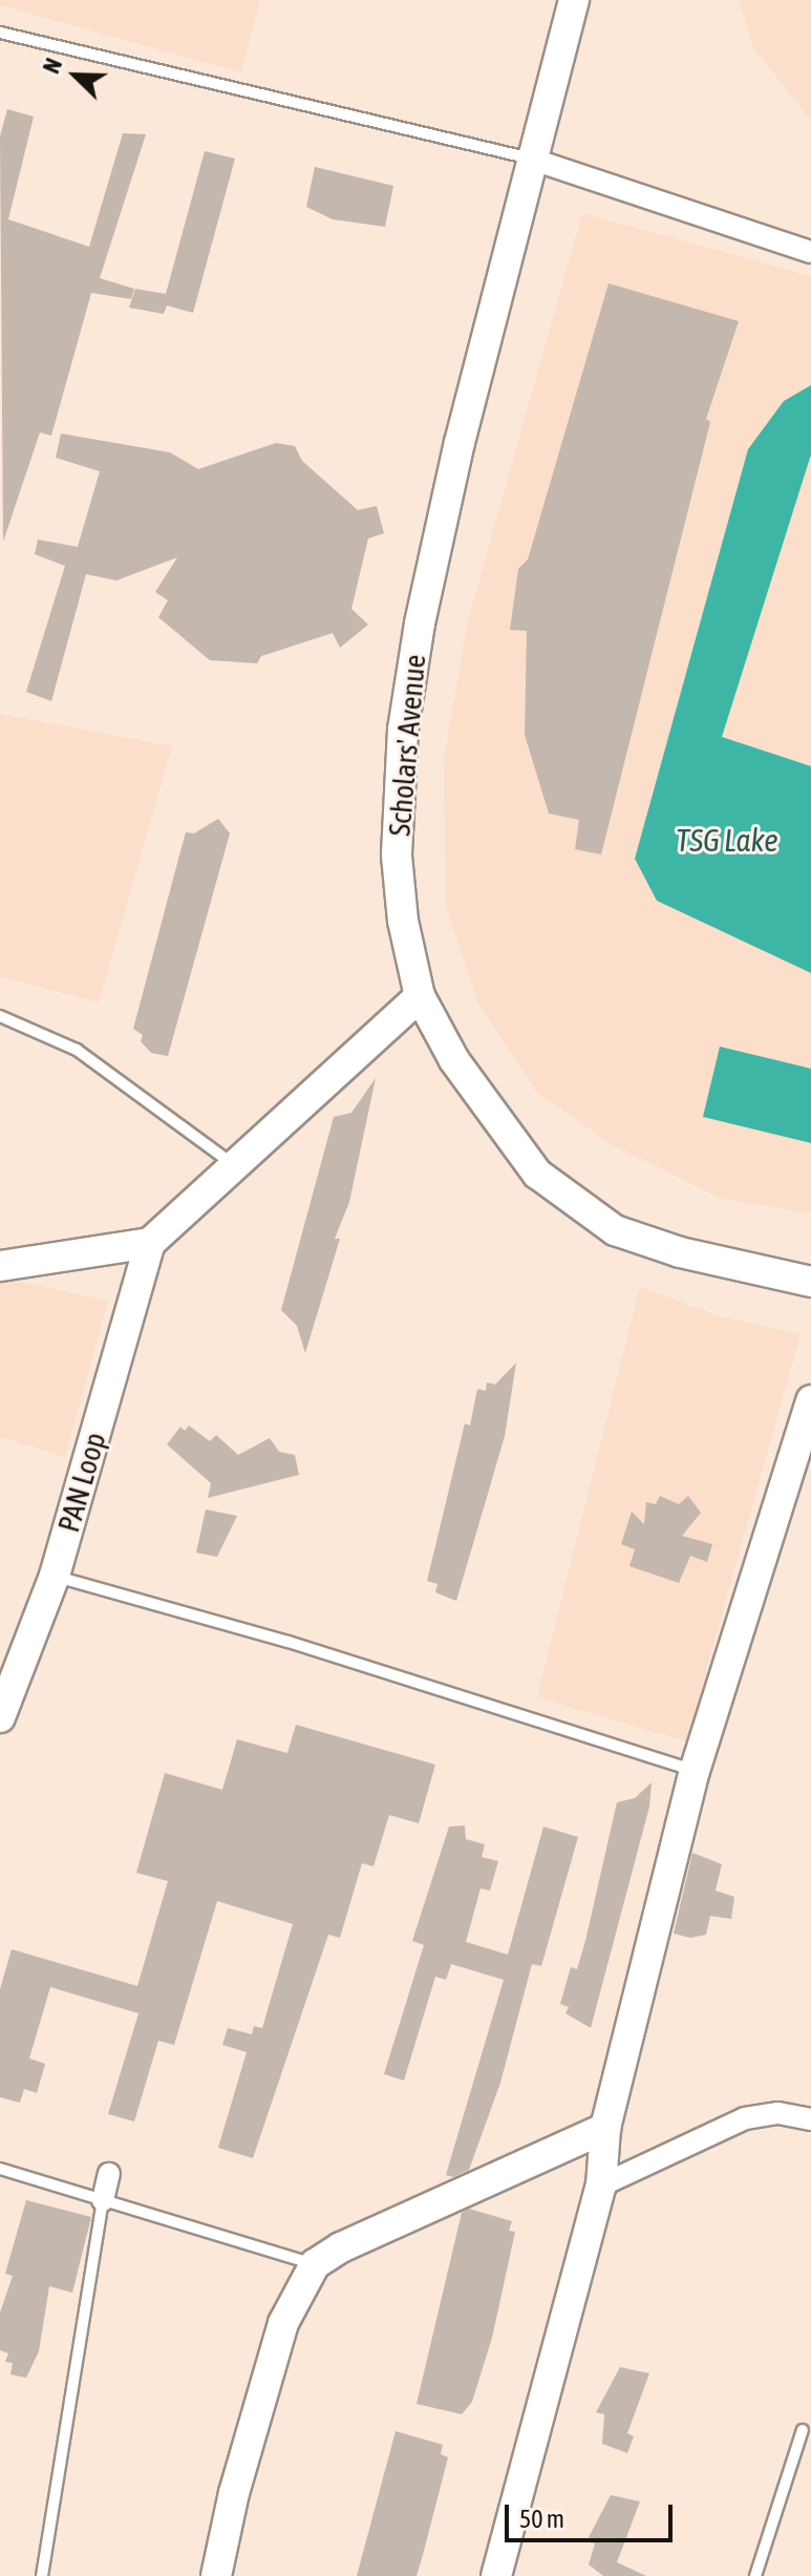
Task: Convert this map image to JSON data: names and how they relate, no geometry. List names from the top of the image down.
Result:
{
  "streets": {
    "street": ["Scholars' Avenue", "PAN Loop"]
  },
  "water": ["TSG Lake"],
  "scale_bar": "50 m",
  "north": "top left"
}
